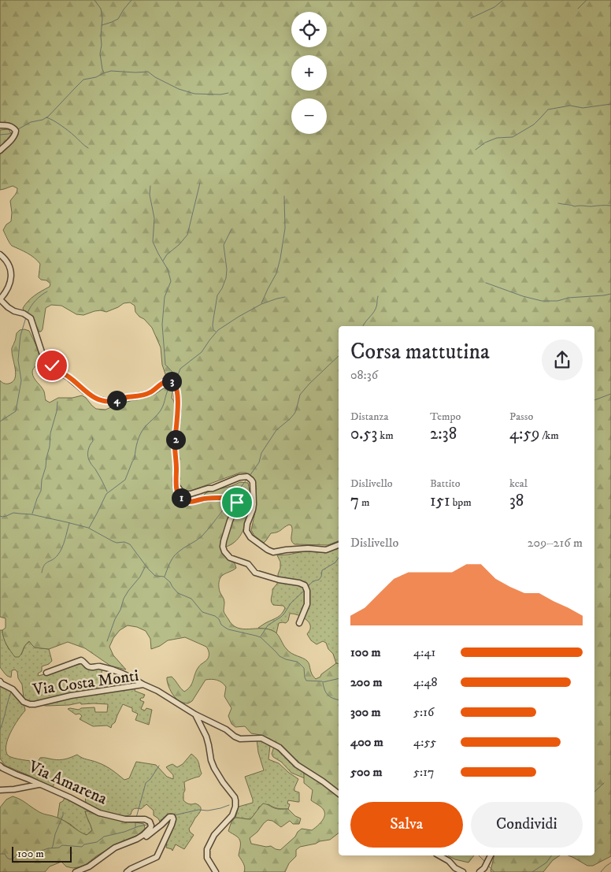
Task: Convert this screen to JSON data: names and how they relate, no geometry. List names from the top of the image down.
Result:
{
  "streets": {
    "street": ["Via Costa Monti", "Via Amarena"]
  },
  "scale_bar": "100 m",
  "page": {
    "map_buttons": ["+", "−"],
    "heading": ["Corsa mattutina", "08:36"],
    "pins": [
      "3",
      "4",
      "2",
      "1"
    ],
    "stats": [
      ["Distanza", "0.53 km"],
      ["Tempo", "2:38"],
      ["Passo", "4:59 /km"],
      ["Dislivello", "7 m"],
      ["Battito", "151 bpm"],
      ["kcal", "38"]
    ],
    "chart": ["Dislivello", "209–216 m"],
    "list": [
      {
        "name": "100 m",
        "note": "4:41"
      },
      {
        "name": "200 m",
        "note": "4:48"
      },
      {
        "name": "300 m",
        "note": "5:16"
      },
      {
        "name": "400 m",
        "note": "4:55"
      },
      {
        "name": "500 m",
        "note": "5:17"
      }
    ],
    "buttons": ["Salva", "Condividi"],
    "scale": "100 m"
  }
}
